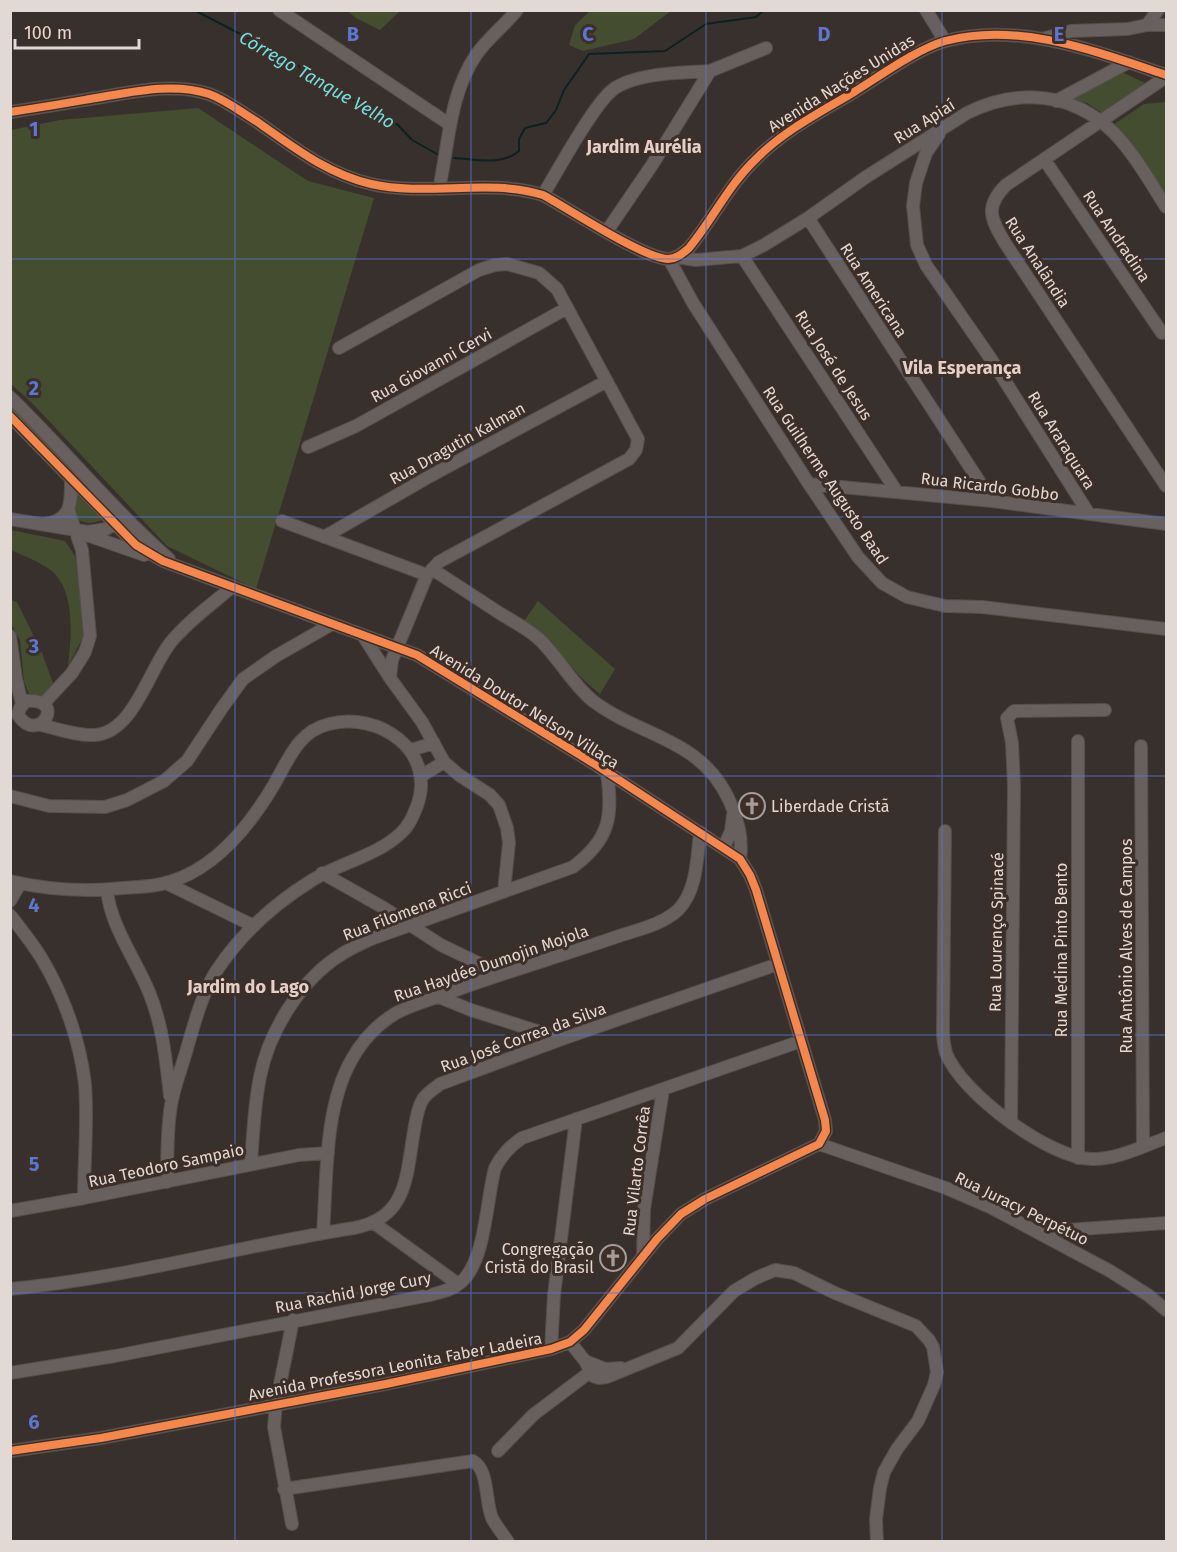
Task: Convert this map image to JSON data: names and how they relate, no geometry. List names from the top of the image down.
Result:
{
  "streets": {
    "street": [
      "Avenida Nações Unidas",
      "Rua Apiaí",
      "Rua Andradina",
      "Rua Analândia",
      "Rua Americana",
      "Rua Giovanni Cervi",
      "Rua José de Jesus",
      "Rua Araraquara",
      "Rua Dragutin Kalman",
      "Rua Guilherme Augusto Baad",
      "Rua Ricardo Gobbo",
      "Avenida Doutor Nelson Villaça",
      "Rua Filomena Ricci",
      "Rua Lourenço Spinacé",
      "Rua Antônio Alves de Campos",
      "Rua Medina Pinto Bento",
      "Rua Haydée Dumojin Mojola",
      "Rua José Correa da Silva",
      "Rua Teodoro Sampaio",
      "Rua Vilarto Corrêa",
      "Rua Juracy Perpétuo",
      "Rua Rachid Jorge Cury",
      "Avenida Professora Leonita Faber Ladeira"
    ]
  },
  "crossings": [
    ["Avenida Nações Unidas", "Rua Apiaí"],
    ["Avenida Nações Unidas", "Rua Analândia"],
    ["Avenida Nações Unidas", "Rua Guilherme Augusto Baad"],
    ["Rua Apiaí", "Rua Analândia"],
    ["Rua Apiaí", "Rua Americana"],
    ["Rua Apiaí", "Rua José de Jesus"],
    ["Rua Apiaí", "Rua Araraquara"],
    ["Rua Apiaí", "Rua Guilherme Augusto Baad"],
    ["Rua Andradina", "Rua Analândia"],
    ["Rua Americana", "Rua Ricardo Gobbo"],
    ["Rua José de Jesus", "Rua Ricardo Gobbo"],
    ["Rua Araraquara", "Rua Ricardo Gobbo"],
    ["Rua Guilherme Augusto Baad", "Rua Ricardo Gobbo"],
    ["Avenida Doutor Nelson Villaça", "Rua Filomena Ricci"],
    ["Avenida Doutor Nelson Villaça", "Rua Haydée Dumojin Mojola"],
    ["Avenida Doutor Nelson Villaça", "Rua José Correa da Silva"],
    ["Avenida Doutor Nelson Villaça", "Rua Juracy Perpétuo"],
    ["Avenida Doutor Nelson Villaça", "Avenida Professora Leonita Faber Ladeira"],
    ["Rua Filomena Ricci", "Rua Teodoro Sampaio"],
    ["Rua Haydée Dumojin Mojola", "Rua Teodoro Sampaio"],
    ["Rua Vilarto Corrêa", "Avenida Professora Leonita Faber Ladeira"],
    ["Rua Juracy Perpétuo", "Avenida Professora Leonita Faber Ladeira"]
  ],
  "districts": ["Jardim Aurélia", "Vila Esperança", "Jardim do Lago"],
  "water": ["Córrego Tanque Velho"],
  "places": {
    "church": ["Liberdade Cristã", "Congregação Cristã do Brasil"]
  },
  "scale_bar": "100 m",
  "grid": {
    "columns": [
      "B",
      "C",
      "D",
      "E"
    ],
    "rows": [
      "1",
      "2",
      "3",
      "4",
      "5",
      "6"
    ]
  }
}
